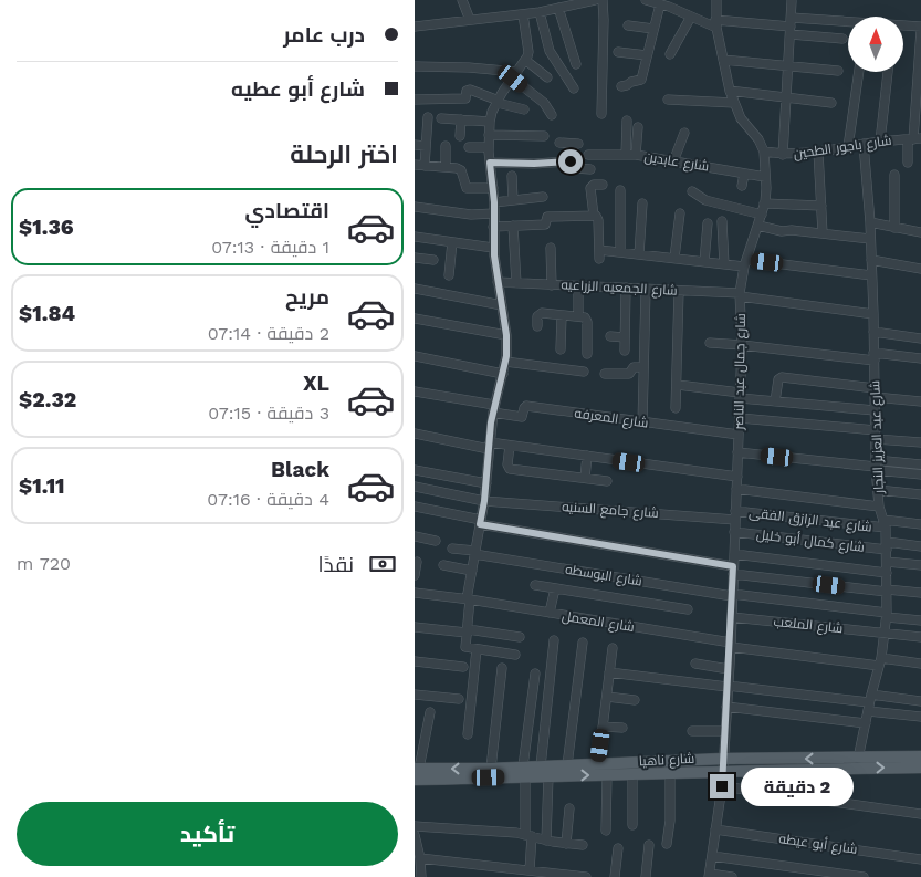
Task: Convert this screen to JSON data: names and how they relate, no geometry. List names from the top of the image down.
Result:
{
  "streets": {
    "main road": ["شارع ناهيا"],
    "street": [
      "شارع باجور الطحين",
      "شارع عابدين",
      "شارع الجمعيه الزراعيه",
      "شارع جمال عبد الناصر",
      "شارع المعرفه",
      "شارع عبد العزيز النجار",
      "شارع جامع السنيه",
      "شارع عبد الرازق الفقى",
      "شارع كمال أبو خليل",
      "شارع البوسطه",
      "شارع المعمل",
      "شارع الملعب",
      "شارع أبو عيطه"
    ]
  },
  "crossings": [
    ["شارع باجور الطحين", "شارع جمال عبد الناصر"],
    ["شارع باجور الطحين", "شارع عبد العزيز النجار"],
    ["شارع عابدين", "شارع جمال عبد الناصر"],
    ["شارع الجمعيه الزراعيه", "شارع جمال عبد الناصر"],
    ["شارع الجمعيه الزراعيه", "شارع عبد العزيز النجار"],
    ["شارع جمال عبد الناصر", "شارع المعرفه"],
    ["شارع جمال عبد الناصر", "شارع جامع السنيه"],
    ["شارع جمال عبد الناصر", "شارع عبد الرازق الفقى"],
    ["شارع جمال عبد الناصر", "شارع كمال أبو خليل"],
    ["شارع جمال عبد الناصر", "شارع البوسطه"],
    ["شارع جمال عبد الناصر", "شارع المعمل"],
    ["شارع جمال عبد الناصر", "شارع الملعب"],
    ["شارع جمال عبد الناصر", "شارع ناهيا"],
    ["شارع جمال عبد الناصر", "شارع أبو عيطه"],
    ["شارع عبد العزيز النجار", "شارع عبد الرازق الفقى"],
    ["شارع عبد العزيز النجار", "شارع كمال أبو خليل"],
    ["شارع عبد العزيز النجار", "شارع البوسطه"],
    ["شارع عبد العزيز النجار", "شارع المعمل"],
    ["شارع عبد العزيز النجار", "شارع الملعب"],
    ["شارع عبد العزيز النجار", "شارع ناهيا"],
    ["شارع جامع السنيه", "شارع عبد الرازق الفقى"]
  ],
  "north": "top",
  "page": {
    "banner": ["درب عامر", "شارع أبو عطيه"],
    "heading": "اختر الرحلة",
    "list": [
      {
        "name": "اقتصادي",
        "note": "1 دقيقة · 07:13",
        "value": "$1.36"
      },
      {
        "name": "مريح",
        "note": "2 دقيقة · 07:14",
        "value": "$1.84"
      },
      {
        "name": "XL",
        "note": "3 دقيقة · 07:15",
        "value": "$2.32"
      },
      {
        "name": "Black",
        "note": "4 دقيقة · 07:16",
        "value": "$1.11"
      }
    ],
    "pay": ["نقدًا", "720 m"],
    "bubble": "2 دقيقة",
    "buttons": "تأكيد"
  }
}
